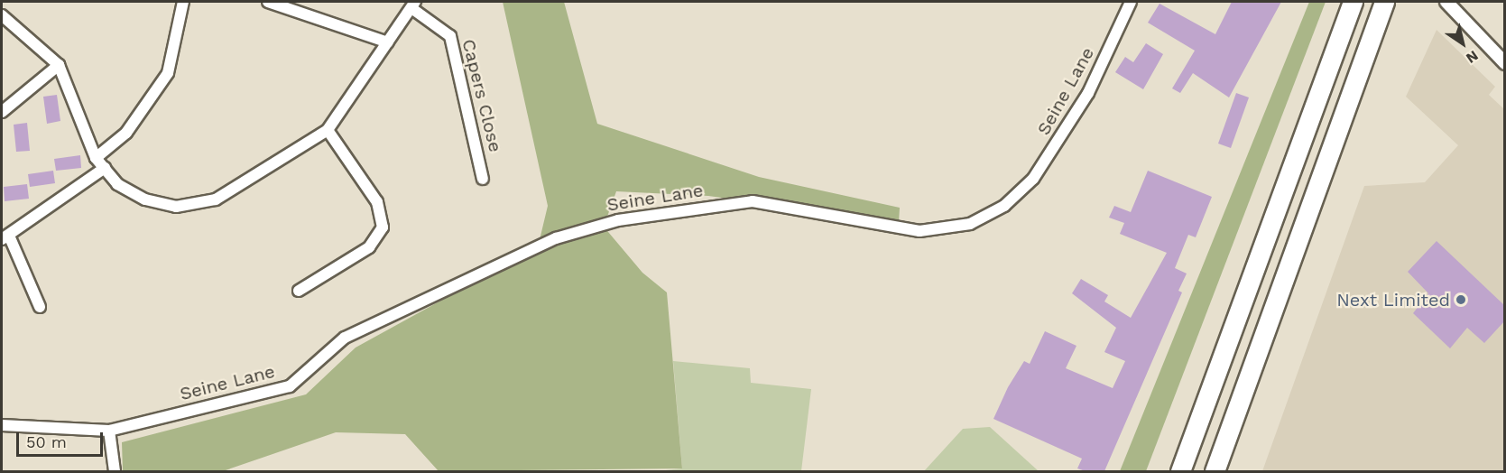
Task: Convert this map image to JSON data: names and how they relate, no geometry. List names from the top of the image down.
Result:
{
  "streets": {
    "street": ["Seine Lane", "Capers Close"]
  },
  "places": ["Next Limited"],
  "scale_bar": "50 m",
  "north": "bottom right"
}
